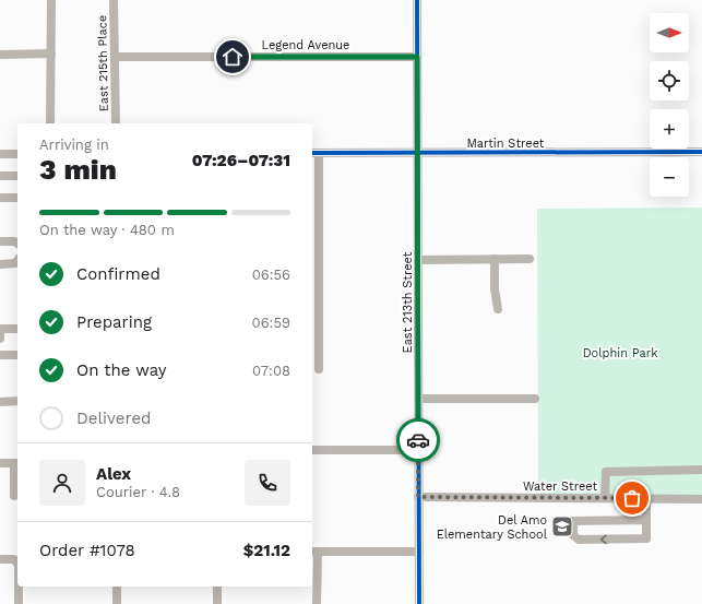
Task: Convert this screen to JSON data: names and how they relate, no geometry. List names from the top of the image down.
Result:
{
  "streets": {
    "street": [
      "Legend Avenue",
      "East 215th Place",
      "Martin Street",
      "East 213th Street",
      "Water Street"
    ]
  },
  "crossings": [
    ["Legend Avenue", "East 215th Place"],
    ["Legend Avenue", "East 213th Street"],
    ["Martin Street", "East 213th Street"],
    ["East 213th Street", "Water Street"]
  ],
  "parks": ["Dolphin Park"],
  "places": {
    "school or university": ["Del Amo Elementary School"]
  },
  "north": "right",
  "page": {
    "map_buttons": ["+", "−"],
    "heading": ["3 min", "Arriving in", "07:26–07:31"],
    "panel": [
      "Alex",
      "Courier · 4.8",
      "Order #1078",
      "$21.12"
    ],
    "bar": "On the way · 480 m",
    "list": [
      ["Confirmed", "06:56"],
      ["Preparing", "06:59"],
      ["On the way", "07:08"],
      "Delivered"
    ]
  }
}
